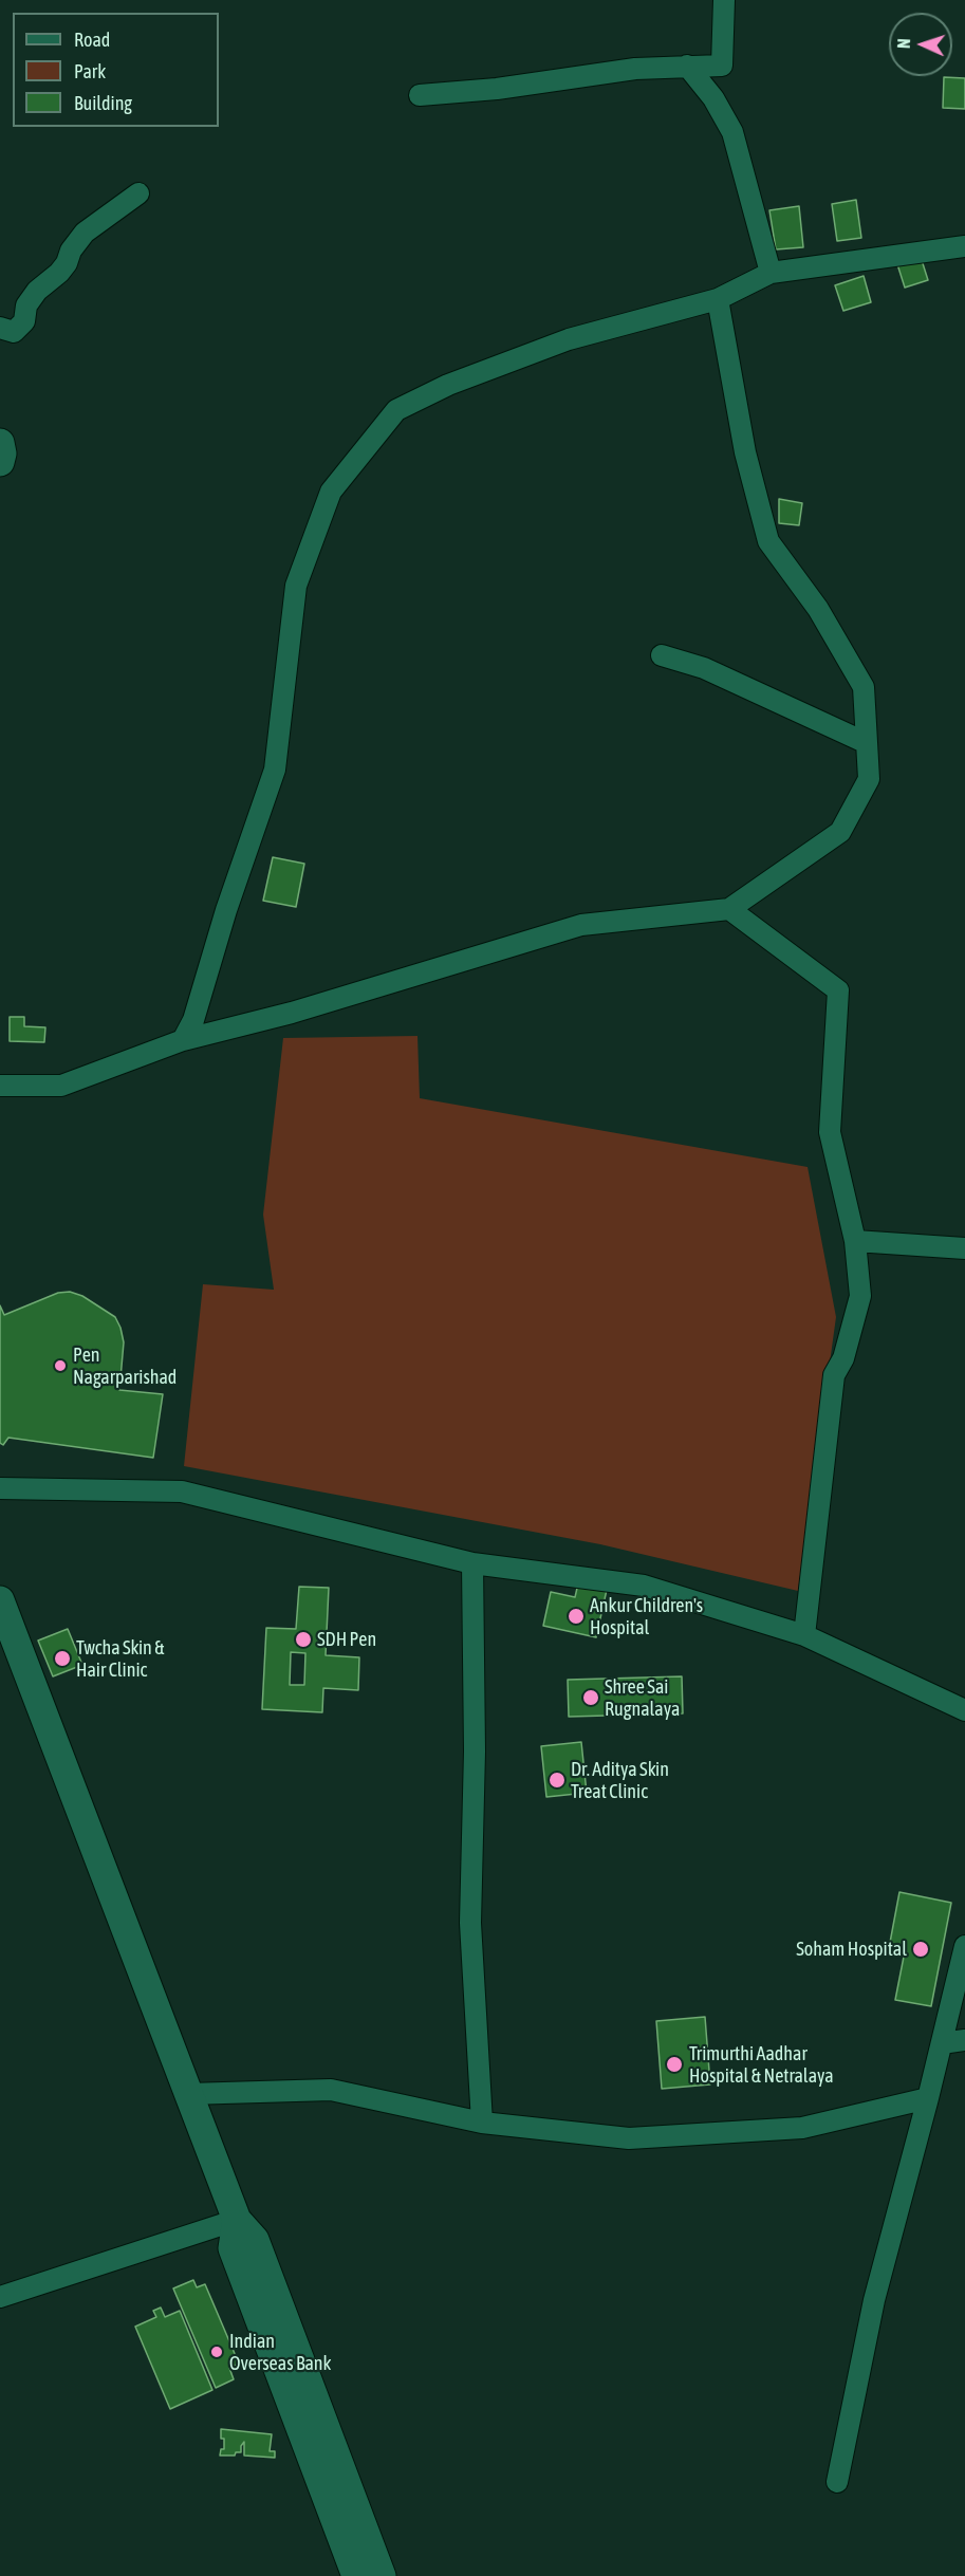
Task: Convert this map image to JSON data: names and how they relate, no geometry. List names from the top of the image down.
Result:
{
  "places": [
    "Pen Nagarparishad",
    "Ankur Children's Hospital",
    "SDH Pen",
    "Twcha Skin & Hair Clinic",
    "Shree Sai Rugnalaya",
    "Dr. Aditya Skin Treat Clinic",
    "Soham Hospital",
    "Trimurthi Aadhar Hospital & Netralaya",
    "Indian Overseas Bank"
  ],
  "legend": ["Road", "Park", "Building"],
  "north": "left"
}
